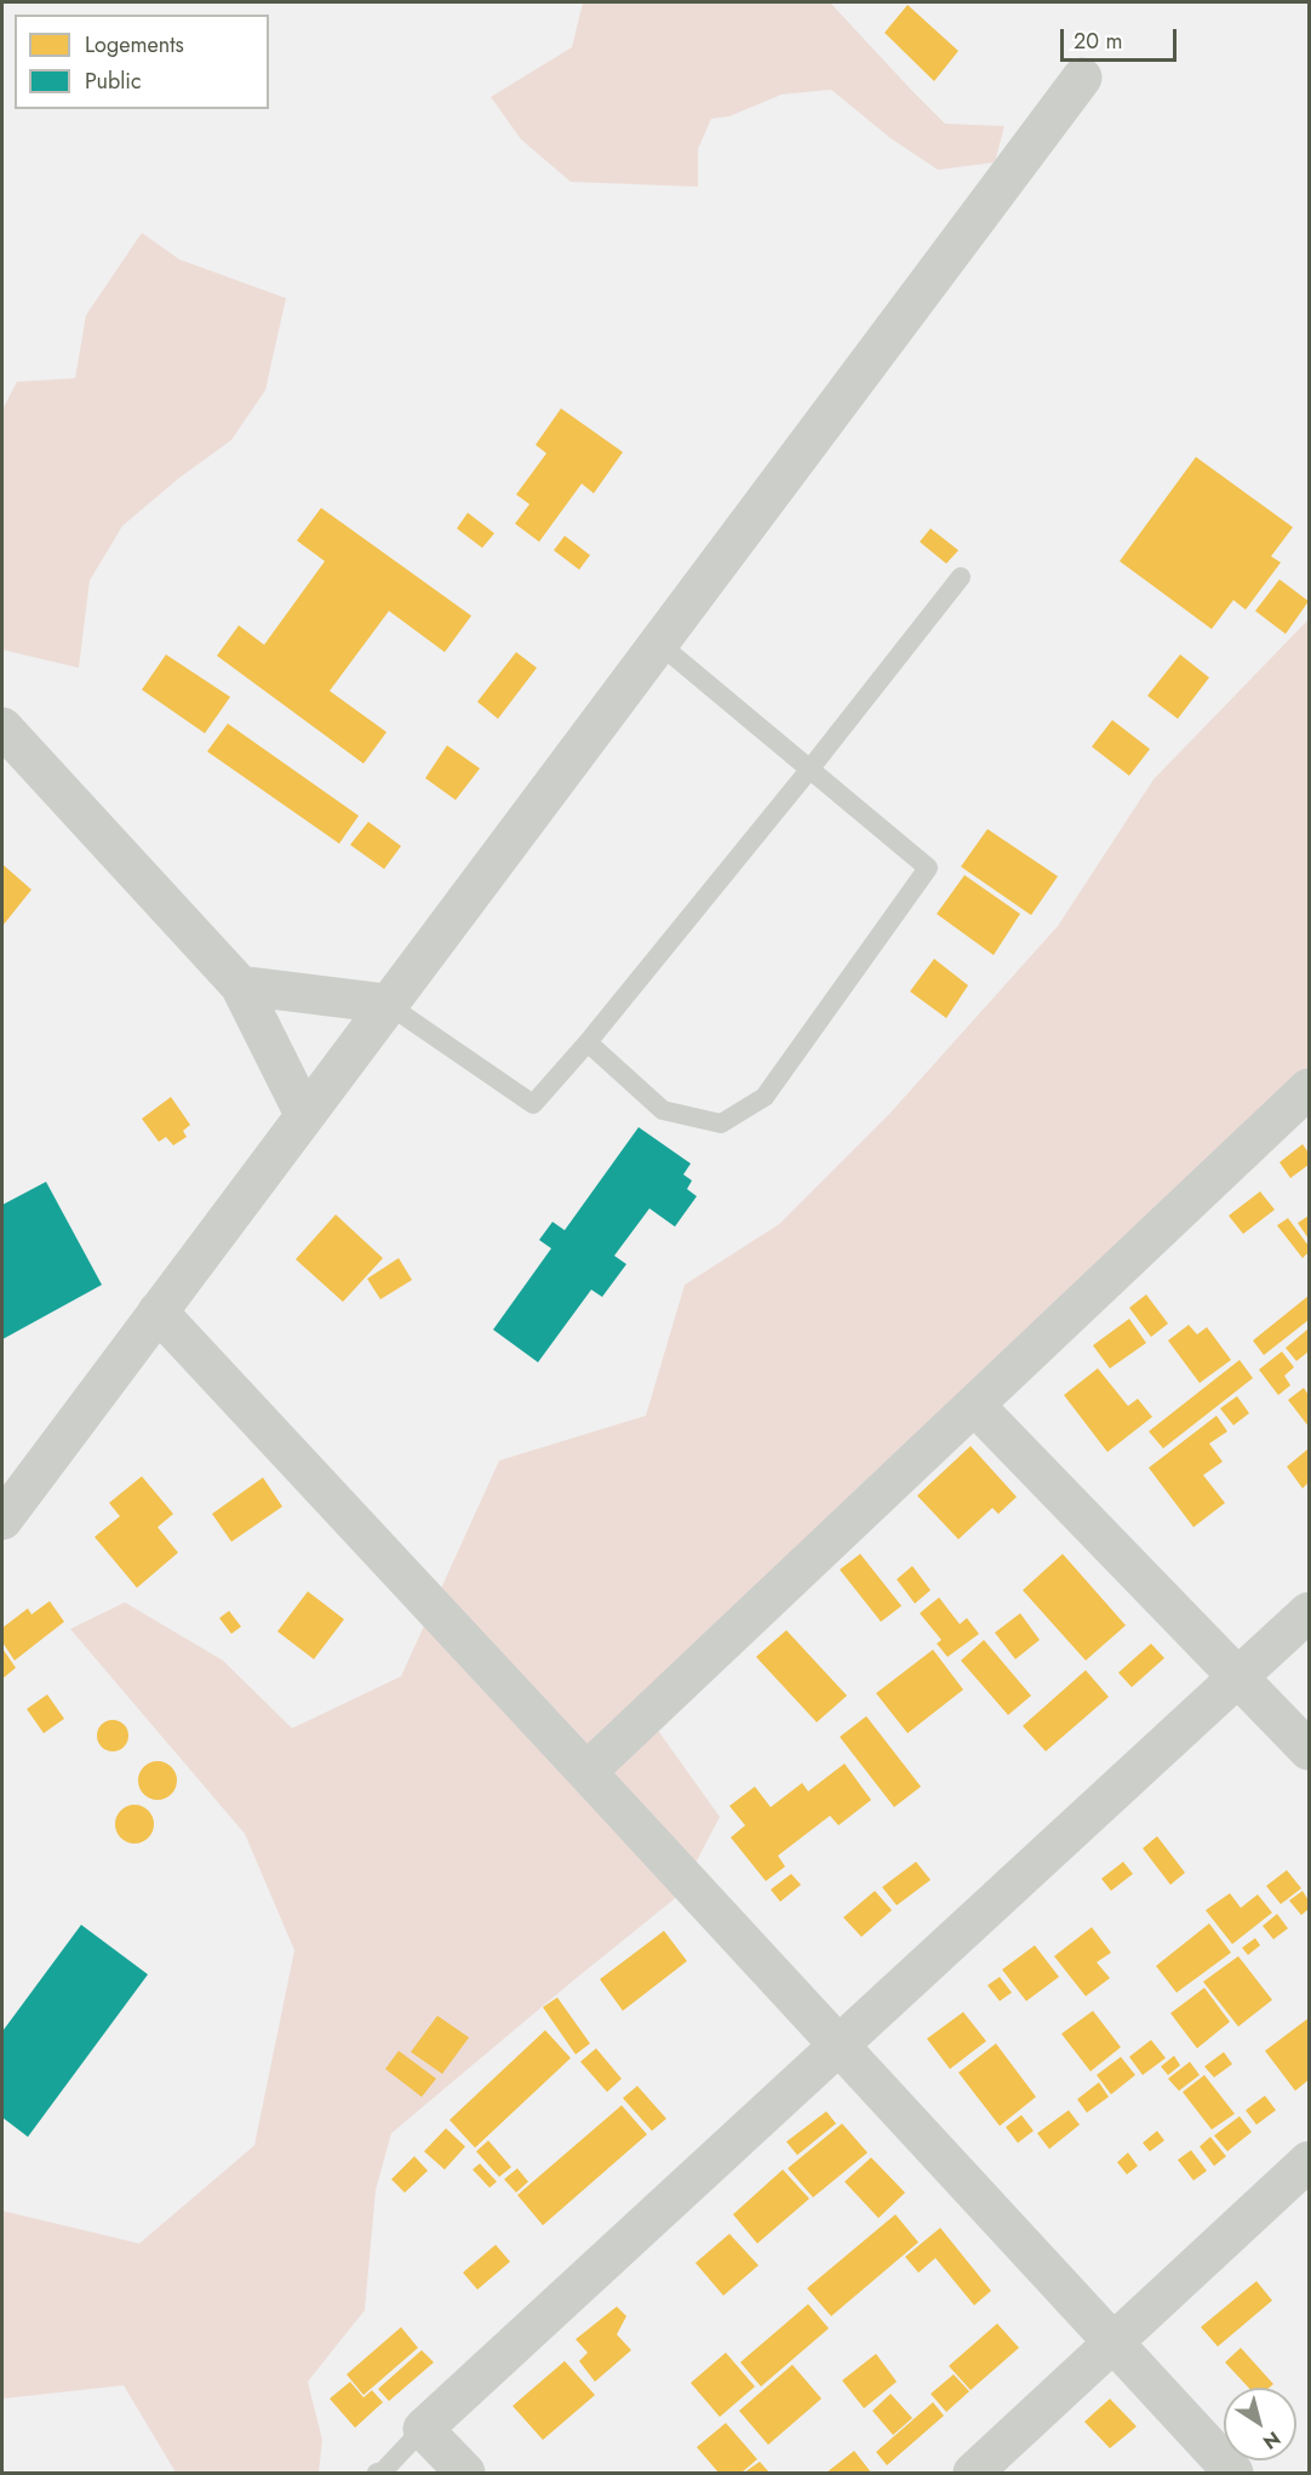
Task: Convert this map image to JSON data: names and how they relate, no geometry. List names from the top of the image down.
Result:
{
  "legend": ["Logements", "Public"],
  "scale_bar": "20 m",
  "north": "bottom right"
}
